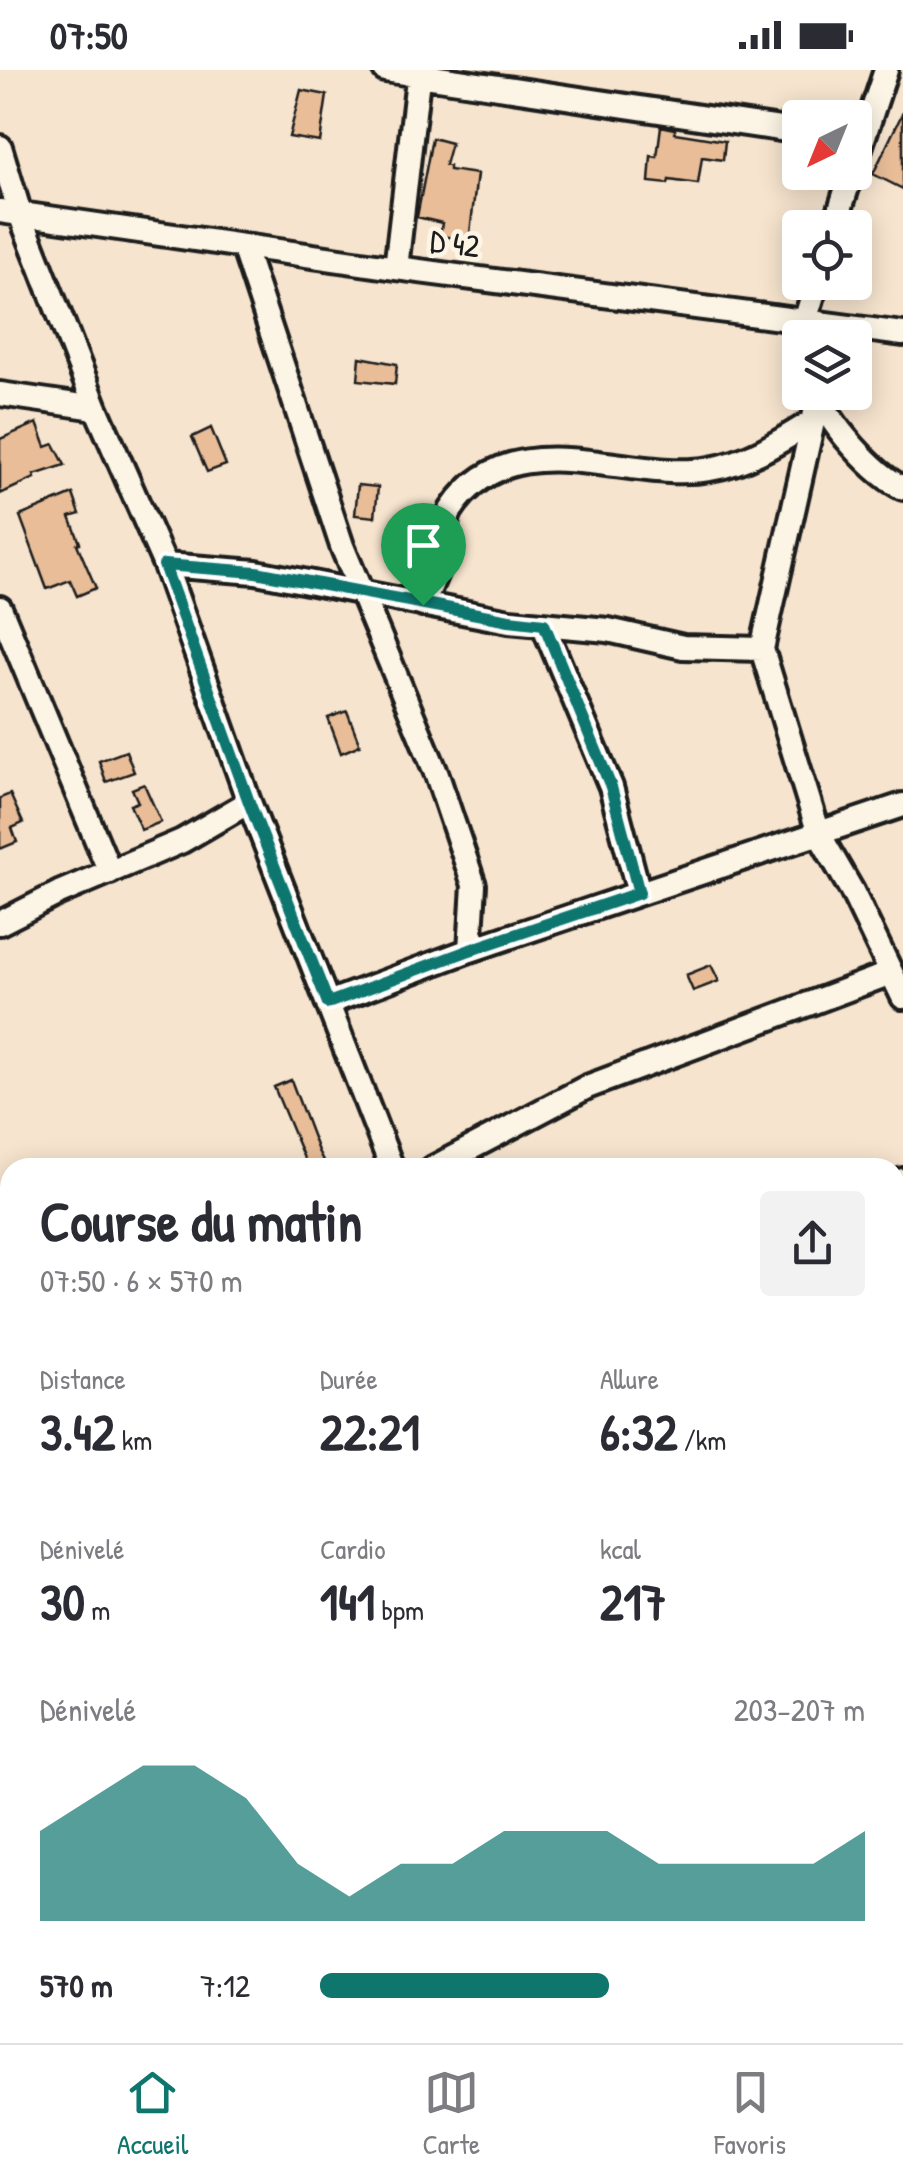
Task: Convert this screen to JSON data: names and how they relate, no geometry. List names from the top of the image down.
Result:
{
  "streets": {
    "street": ["D 42"]
  },
  "north": "bottom left",
  "page": {
    "status": "07:50",
    "heading": ["Course du matin", "07:50 · 6 × 570 m"],
    "stats": [
      ["Distance", "3.42 km"],
      ["Durée", "22:21"],
      ["Allure", "6:32 /km"],
      ["Dénivelé", "30 m"],
      ["Cardio", "141 bpm"],
      ["kcal", "217"]
    ],
    "chart": ["Dénivelé", "203–207 m"],
    "list": [
      {
        "name": "570 m",
        "note": "7:12"
      }
    ],
    "tabs": ["Accueil", "Carte", "Favoris"]
  }
}
